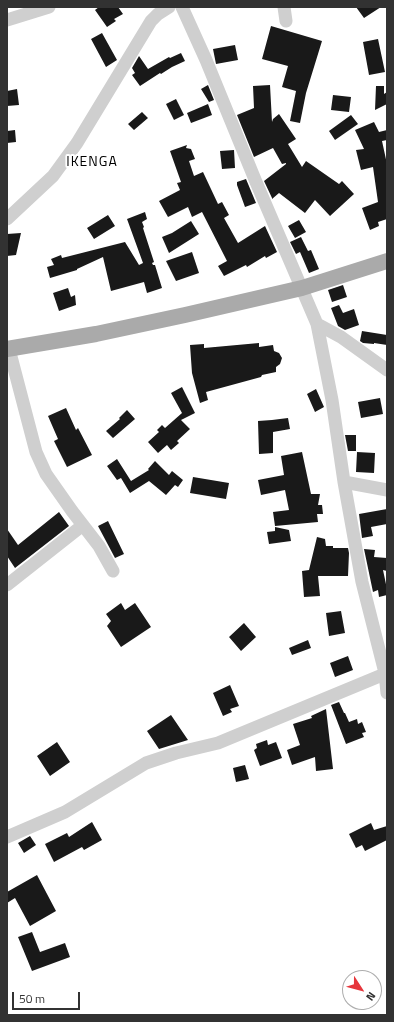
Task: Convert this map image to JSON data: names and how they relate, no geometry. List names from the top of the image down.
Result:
{
  "districts": ["IKENGA"],
  "scale_bar": "50 m",
  "north": "bottom right"
}
